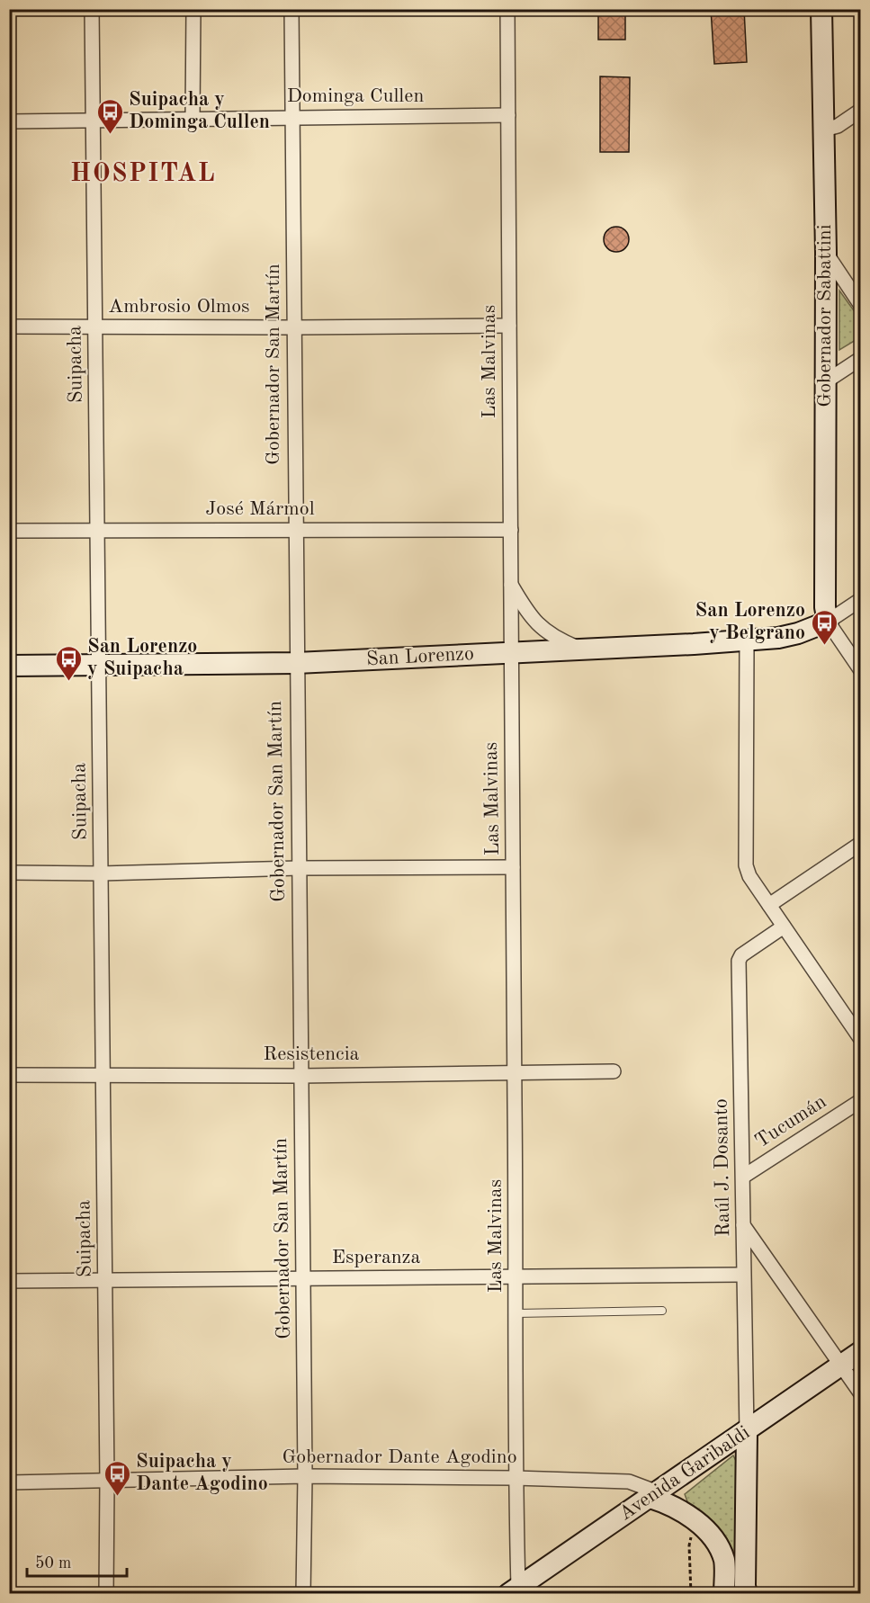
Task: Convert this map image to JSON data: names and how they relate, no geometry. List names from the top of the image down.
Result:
{
  "streets": {
    "main road": ["Gobernador Sabattini", "San Lorenzo", "Avenida Garibaldi"],
    "street": [
      "Dominga Cullen",
      "Ambrosio Olmos",
      "Las Malvinas",
      "Suipacha",
      "Gobernador San Martín",
      "José Mármol",
      "Resistencia",
      "Tucumán",
      "Raúl J. Dosanto",
      "Esperanza",
      "Gobernador Dante Agodino"
    ]
  },
  "crossings": [
    ["Dominga Cullen", "Las Malvinas"],
    ["Dominga Cullen", "Suipacha"],
    ["Dominga Cullen", "Gobernador San Martín"],
    ["Ambrosio Olmos", "Las Malvinas"],
    ["Ambrosio Olmos", "Suipacha"],
    ["Ambrosio Olmos", "Gobernador San Martín"],
    ["Gobernador Sabattini", "San Lorenzo"],
    ["Las Malvinas", "José Mármol"],
    ["Las Malvinas", "San Lorenzo"],
    ["Las Malvinas", "Resistencia"],
    ["Las Malvinas", "Esperanza"],
    ["Las Malvinas", "Gobernador Dante Agodino"],
    ["Las Malvinas", "Avenida Garibaldi"],
    ["Suipacha", "José Mármol"],
    ["Suipacha", "San Lorenzo"],
    ["Suipacha", "Resistencia"],
    ["Suipacha", "Esperanza"],
    ["Suipacha", "Gobernador Dante Agodino"],
    ["Gobernador San Martín", "José Mármol"],
    ["Gobernador San Martín", "San Lorenzo"],
    ["Gobernador San Martín", "Resistencia"],
    ["Gobernador San Martín", "Esperanza"],
    ["Gobernador San Martín", "Gobernador Dante Agodino"],
    ["Tucumán", "Raúl J. Dosanto"],
    ["Raúl J. Dosanto", "Esperanza"],
    ["Raúl J. Dosanto", "Avenida Garibaldi"],
    ["Gobernador Dante Agodino", "Avenida Garibaldi"]
  ],
  "districts": ["HOSPITAL"],
  "places": {
    "bus stop": [
      "Suipacha y Dominga Cullen",
      "San Lorenzo y Belgrano",
      "San Lorenzo y Suipacha",
      "Suipacha y Dante Agodino"
    ]
  },
  "scale_bar": "50 m"
}
